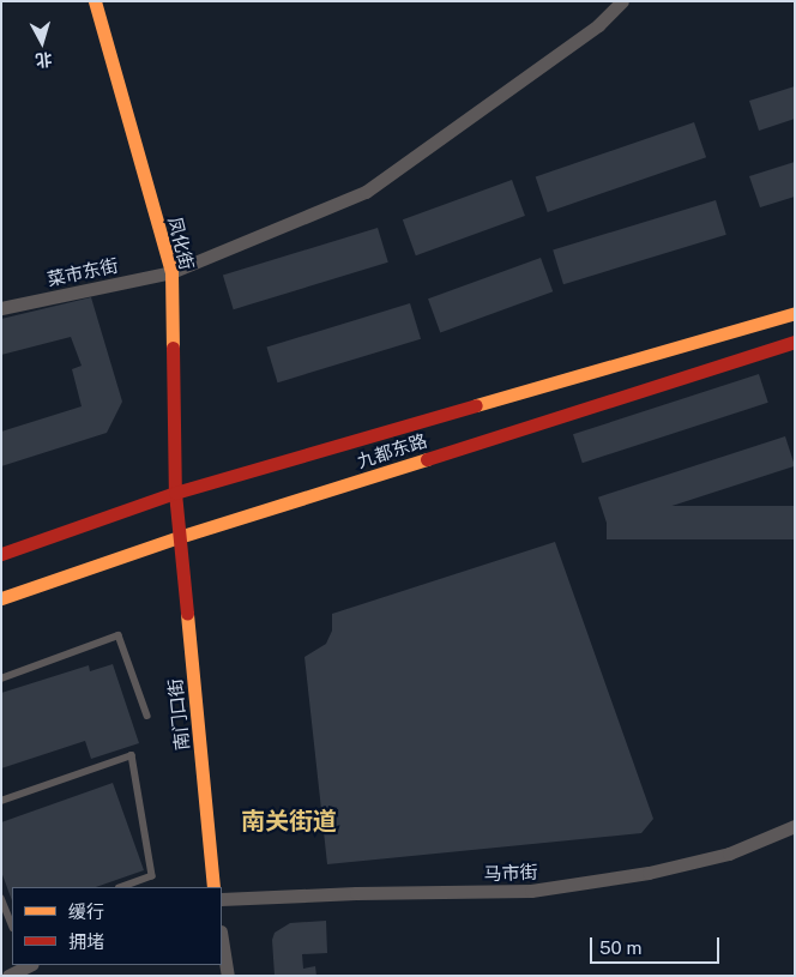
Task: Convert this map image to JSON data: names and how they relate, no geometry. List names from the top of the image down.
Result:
{
  "streets": {
    "main road": ["凤化街", "九都东路", "南门口街"],
    "street": ["菜市东街", "马市街"]
  },
  "crossings": [
    ["凤化街", "菜市东街"],
    ["凤化街", "九都东路"],
    ["凤化街", "南门口街"],
    ["九都东路", "南门口街"]
  ],
  "districts": ["南关街道"],
  "legend": ["缓行", "拥堵"],
  "scale_bar": "50 m",
  "north": "bottom"
}
